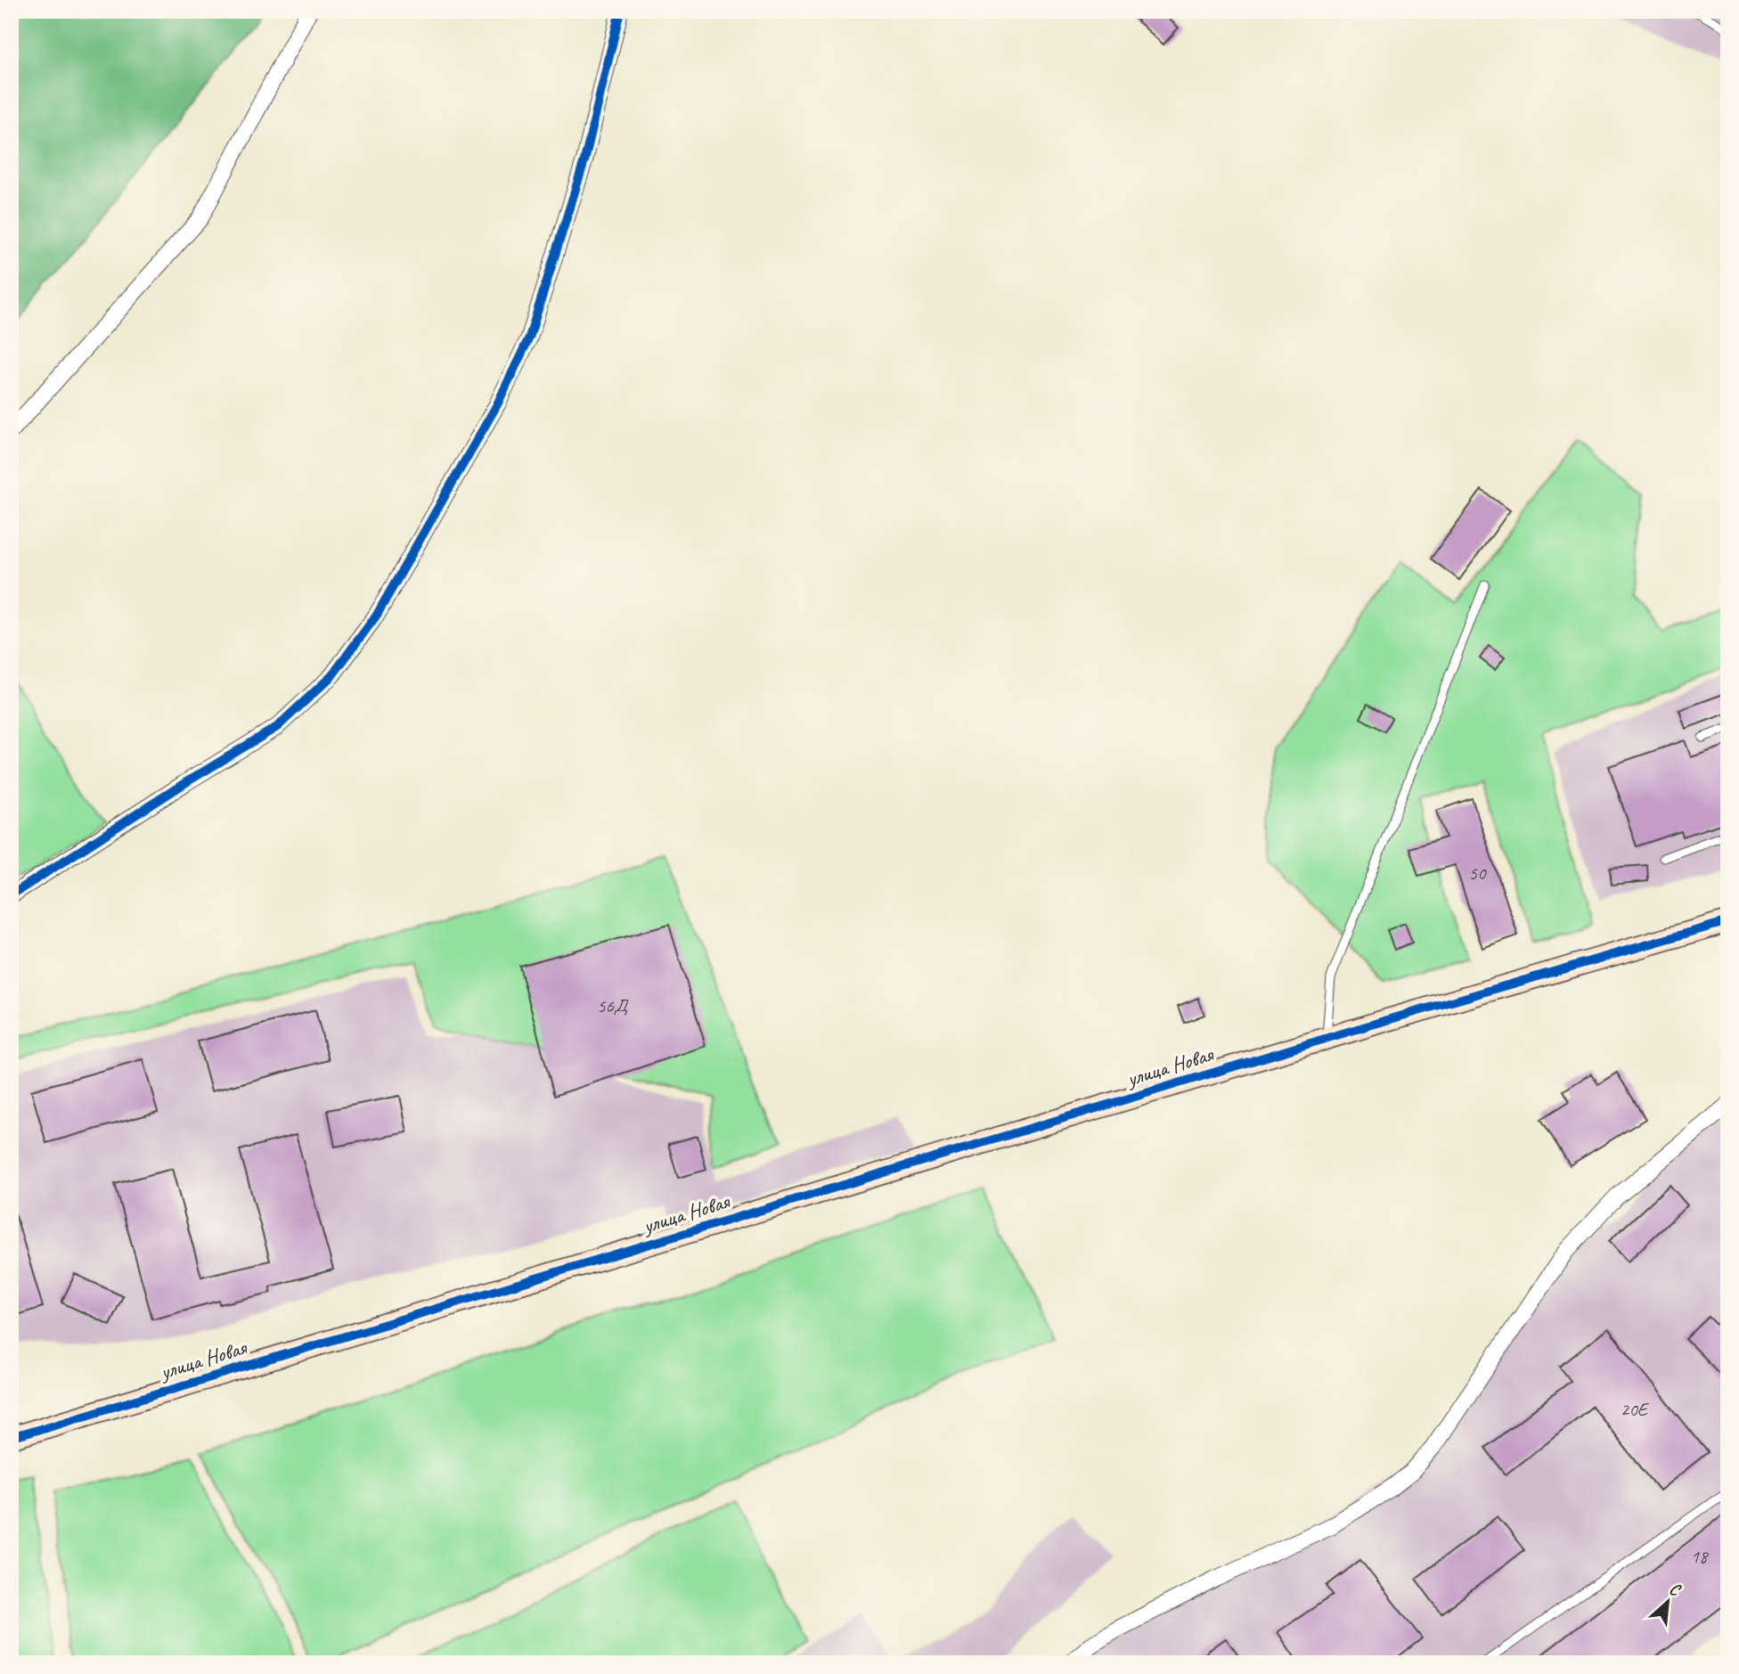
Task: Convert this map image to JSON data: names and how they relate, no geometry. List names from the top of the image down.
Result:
{
  "streets": {
    "street": ["улица Новая"]
  },
  "house_numbers": [
    "50",
    "56Д",
    "20Е",
    "18"
  ],
  "north": "top right"
}
